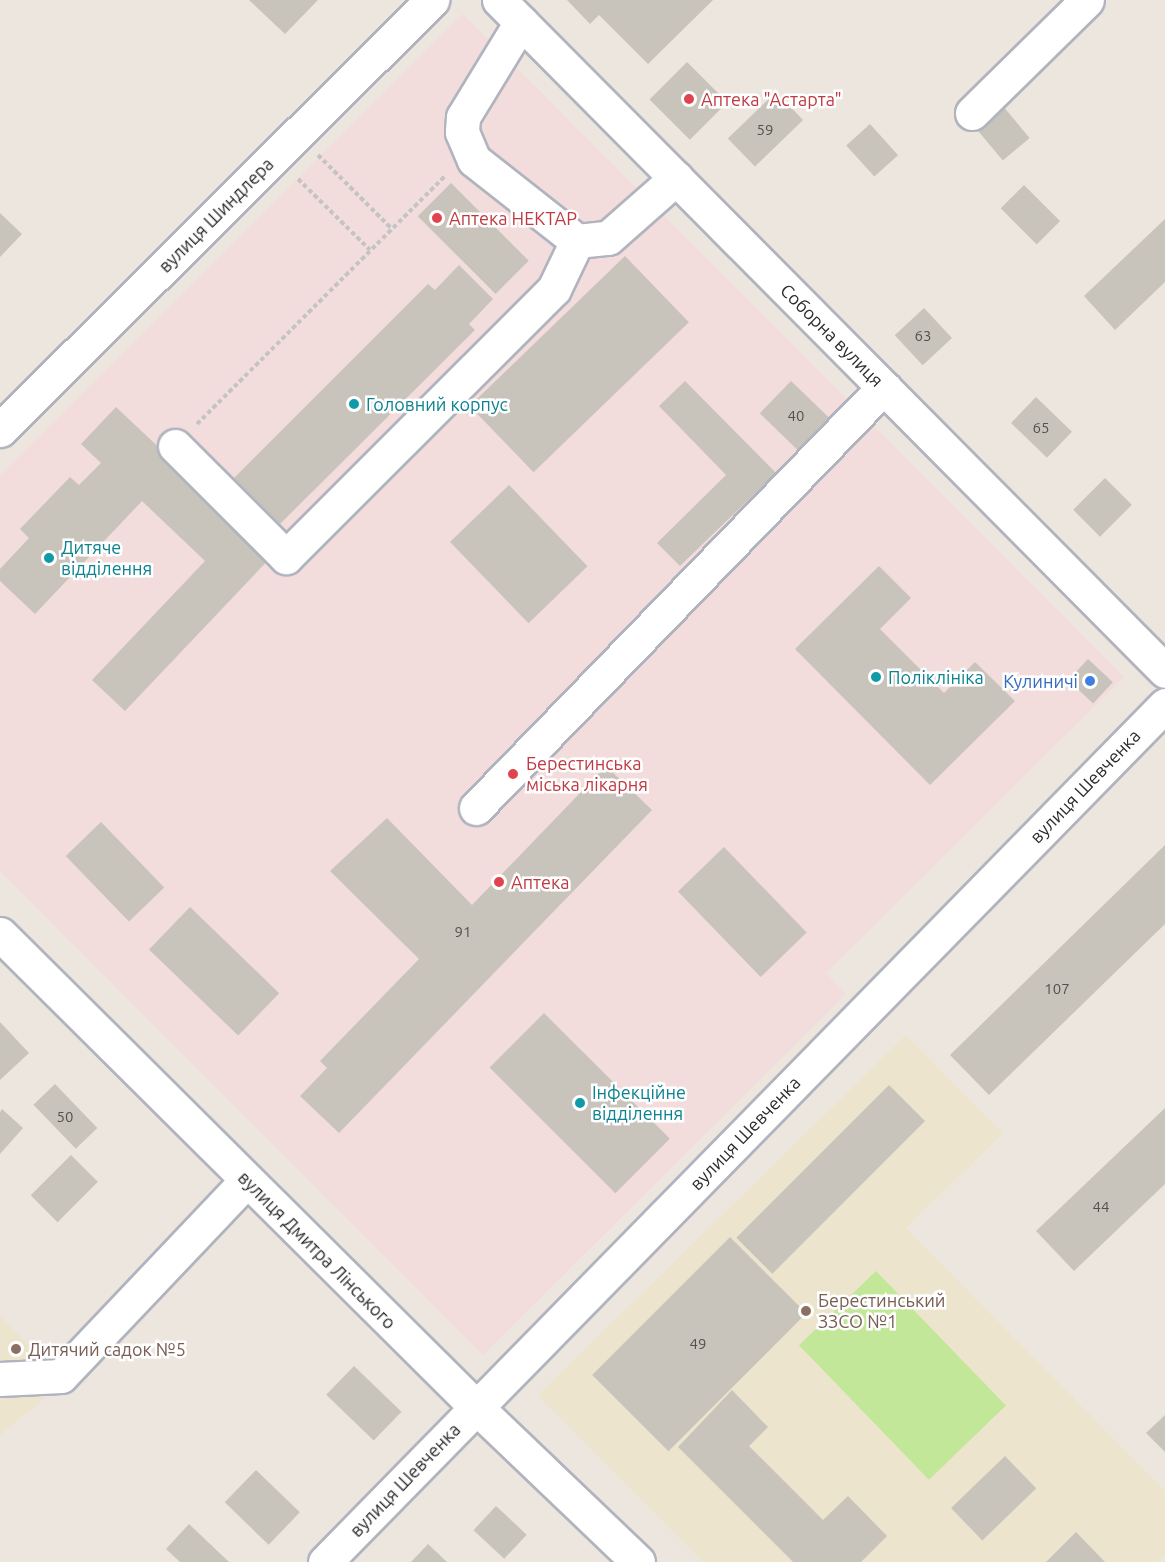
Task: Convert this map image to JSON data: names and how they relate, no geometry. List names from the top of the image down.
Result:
{
  "streets": {
    "street": [
      "вулиця Шиндлера",
      "Соборна вулиця",
      "вулиця Шевченка",
      "вулиця Дмитра Лінського"
    ]
  },
  "crossings": [
    ["вулиця Шевченка", "вулиця Дмитра Лінського"]
  ],
  "places": [
    "Аптека \"Астарта\"",
    "Аптека НЕКТАР",
    "Головний корпус",
    "Дитяче відділення",
    "Поліклініка",
    "Кулиничі",
    "Берестинська міська лікарня",
    "Аптека",
    "Інфекційне відділення",
    "Берестинський ЗЗСО №1",
    "Дитячий садок №5"
  ],
  "house_numbers": [
    "59",
    "63",
    "40",
    "65",
    "91",
    "107",
    "50",
    "44",
    "49"
  ]
}
